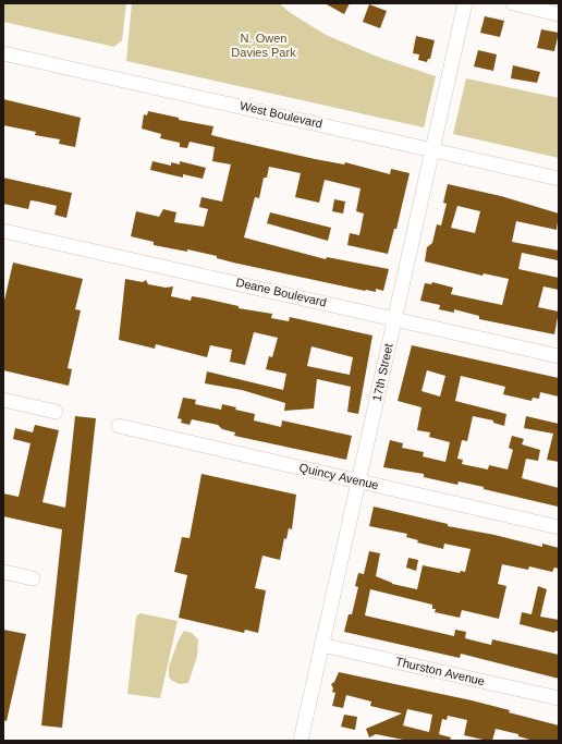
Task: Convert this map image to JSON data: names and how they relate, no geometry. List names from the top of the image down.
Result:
{
  "streets": {
    "street": [
      "West Boulevard",
      "Deane Boulevard",
      "17th Street",
      "Quincy Avenue",
      "Thurston Avenue"
    ]
  },
  "crossings": [
    ["West Boulevard", "17th Street"],
    ["Deane Boulevard", "17th Street"],
    ["17th Street", "Quincy Avenue"],
    ["17th Street", "Thurston Avenue"]
  ],
  "parks": ["N. Owen Davies Park"]
}
